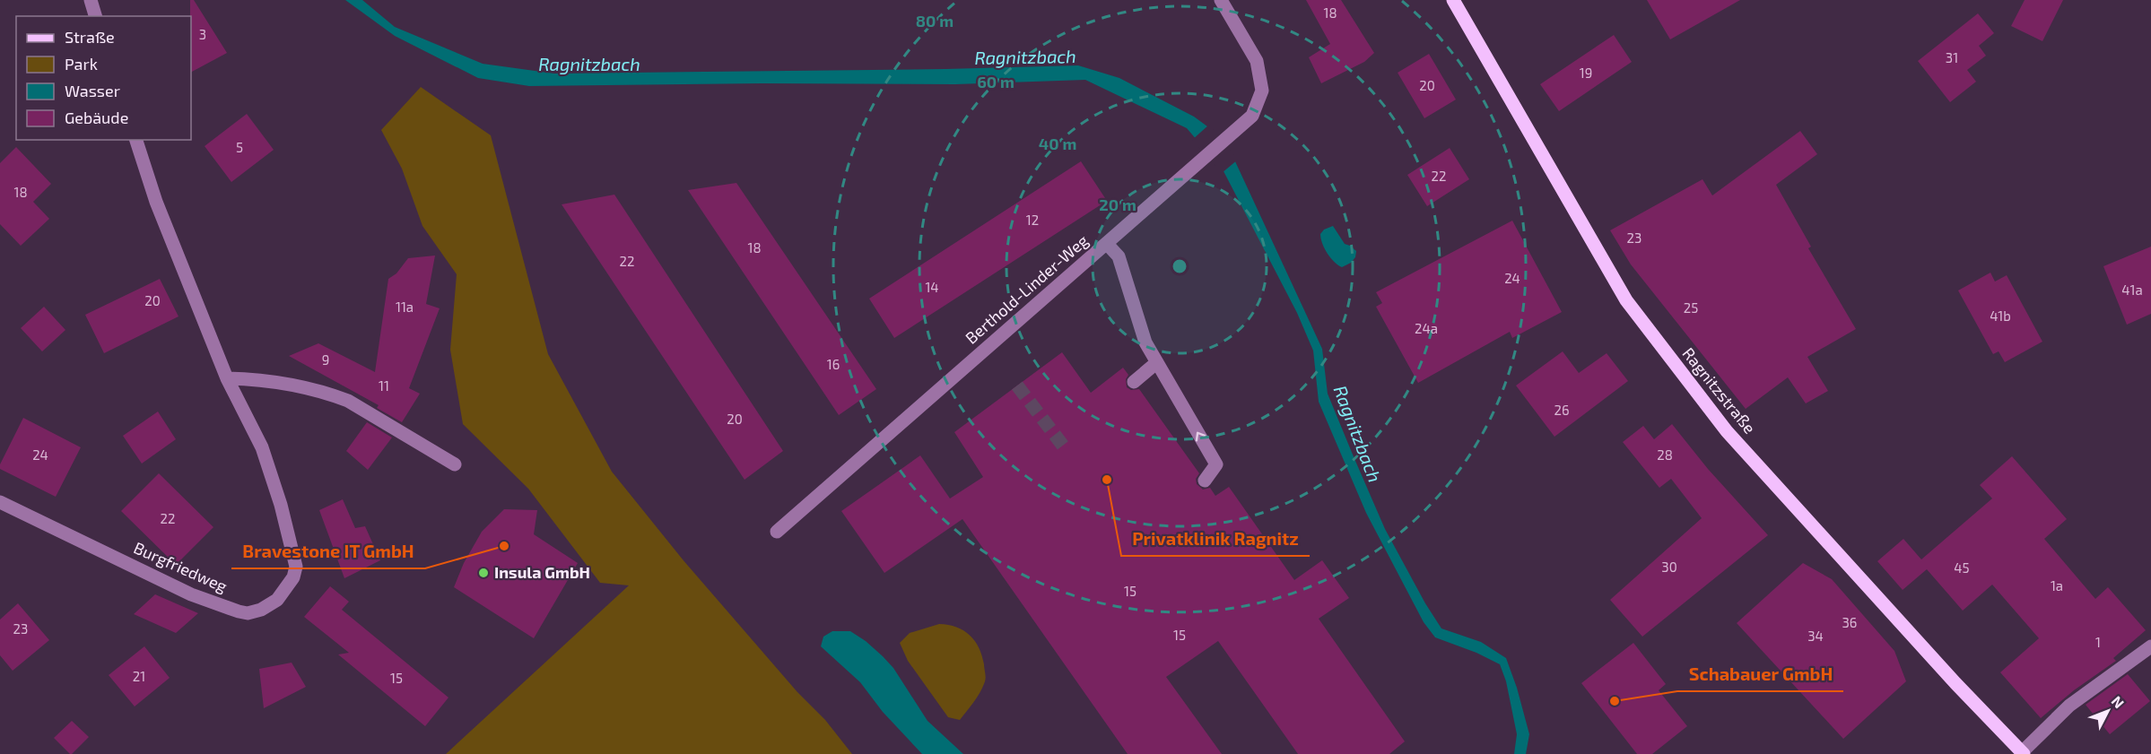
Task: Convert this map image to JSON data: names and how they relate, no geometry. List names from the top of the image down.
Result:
{
  "streets": {
    "main road": ["Ragnitzstraße"],
    "street": ["Berthold-Linder-Weg", "Burgfriedweg"]
  },
  "water": ["Ragnitzbach"],
  "places": [
    "Privatklinik Ragnitz",
    "Bravestone IT GmbH",
    "Insula GmbH",
    "Schabauer GmbH"
  ],
  "house_numbers": [
    "18",
    "3",
    "31",
    "19",
    "20",
    "5",
    "22",
    "18",
    "12",
    "23",
    "18",
    "22",
    "24",
    "14",
    "41a",
    "20",
    "11a",
    "25",
    "41b",
    "24a",
    "9",
    "16",
    "11",
    "26",
    "20",
    "24",
    "28",
    "22",
    "30",
    "45",
    "1a",
    "15",
    "36",
    "23",
    "15",
    "34",
    "1",
    "21",
    "15"
  ],
  "legend": [
    "Straße",
    "Park",
    "Wasser",
    "Gebäude"
  ],
  "north": "top right",
  "rings": [
    "80 m",
    "60 m",
    "40 m",
    "20 m"
  ]
}
